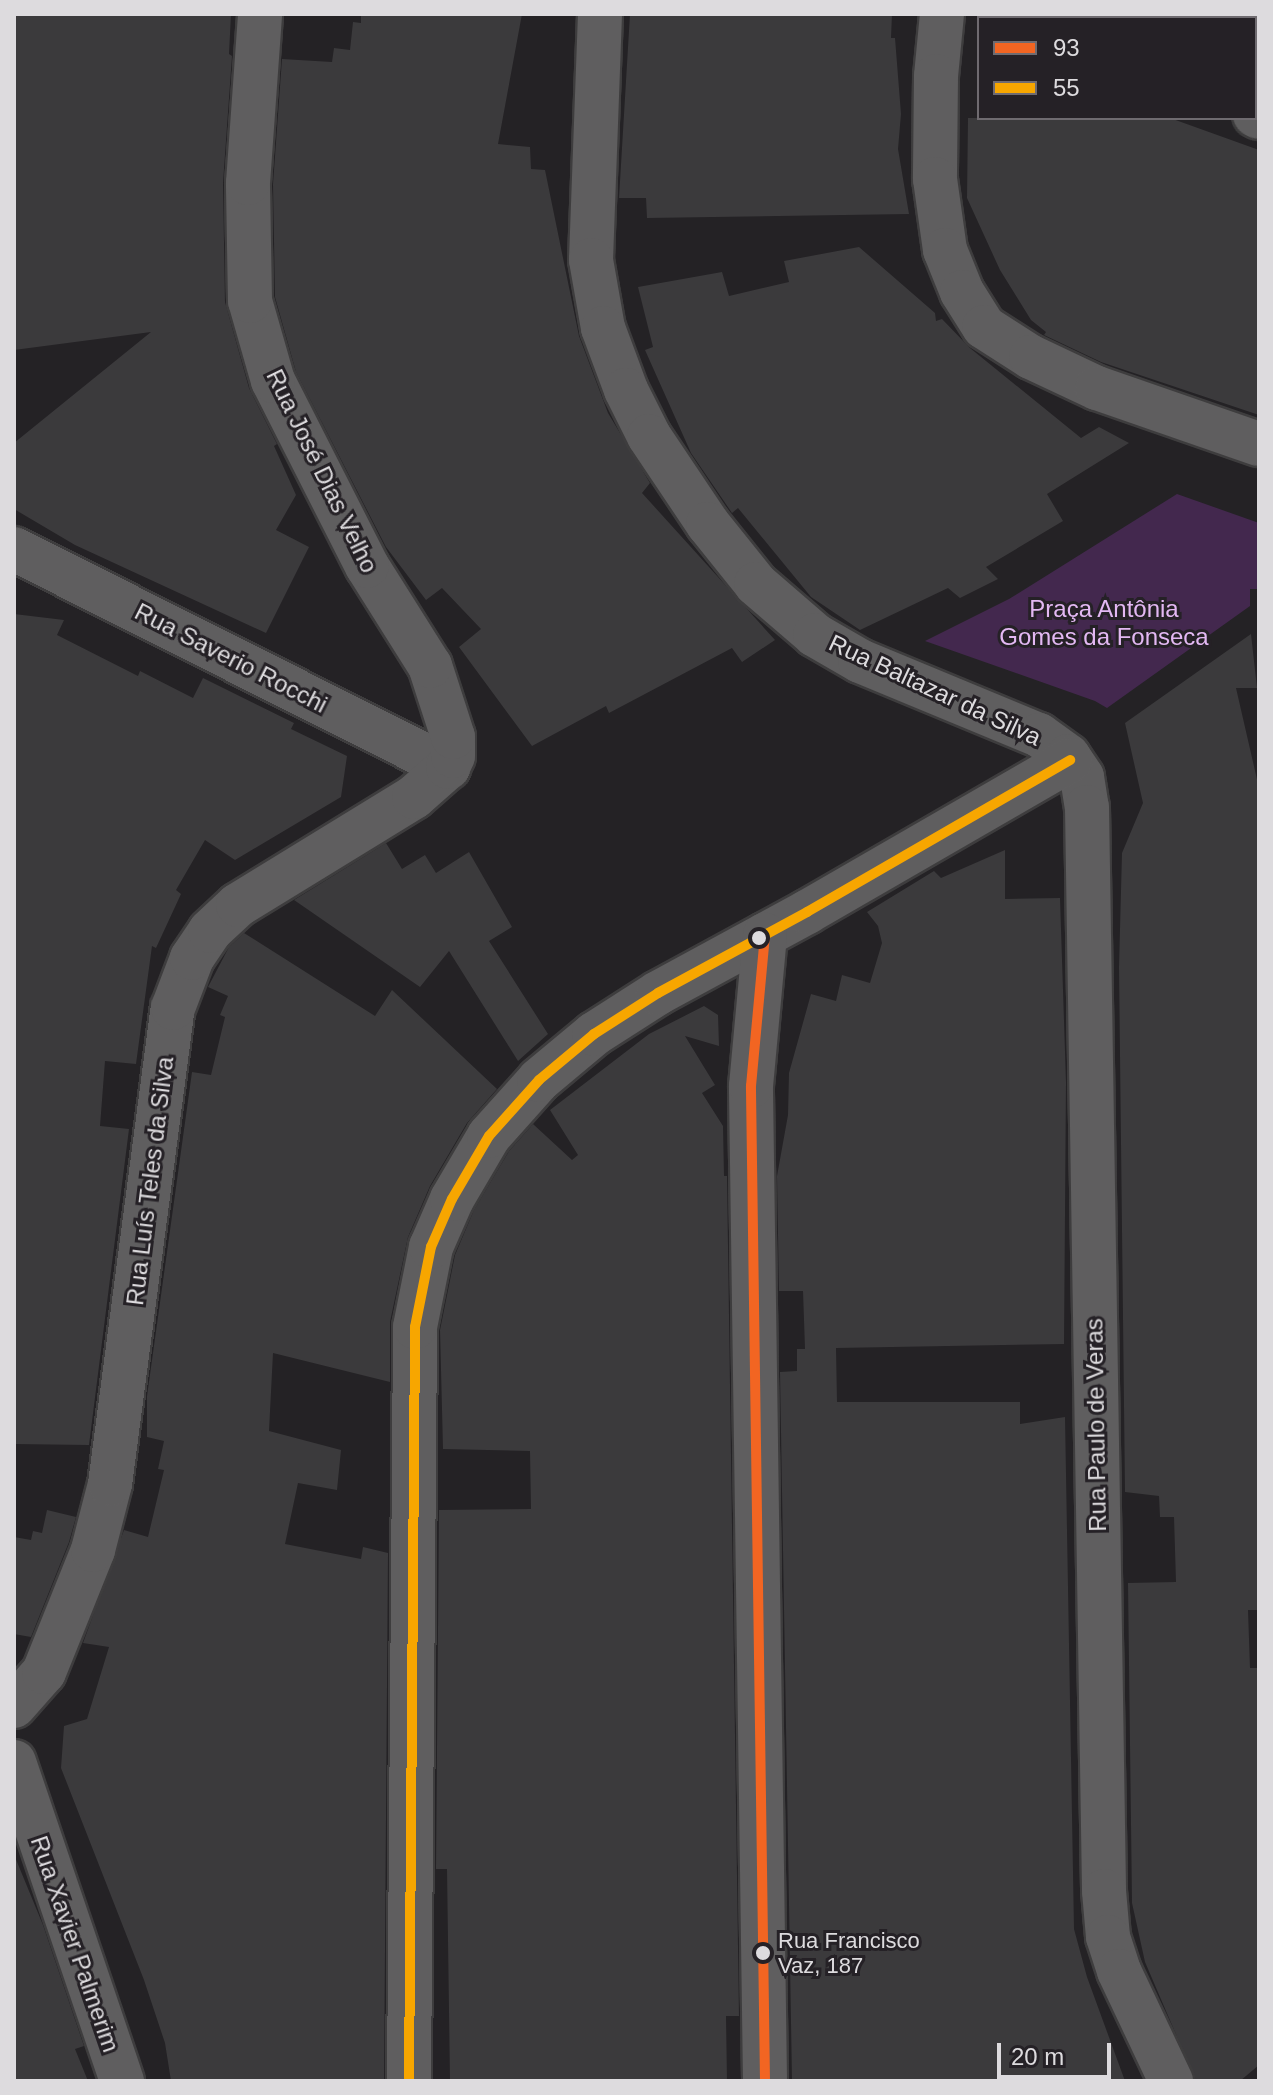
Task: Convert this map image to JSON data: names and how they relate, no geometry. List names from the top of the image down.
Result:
{
  "streets": {
    "street": [
      "Rua José Dias Velho",
      "Rua Saverio Rocchi",
      "Rua Baltazar da Silva",
      "Rua Luís Teles da Silva",
      "Rua Paulo de Veras",
      "Rua Xavier Palmerim"
    ]
  },
  "crossings": [
    ["Rua José Dias Velho", "Rua Saverio Rocchi"],
    ["Rua José Dias Velho", "Rua Luís Teles da Silva"],
    ["Rua Saverio Rocchi", "Rua Luís Teles da Silva"],
    ["Rua Baltazar da Silva", "Rua Paulo de Veras"]
  ],
  "parks": ["Praça Antônia Gomes da Fonseca"],
  "places": ["Rua Francisco Vaz, 187"],
  "lines": ["transit line 55", "transit line 93"],
  "legend": ["93", "55"],
  "scale_bar": "20 m"
}
